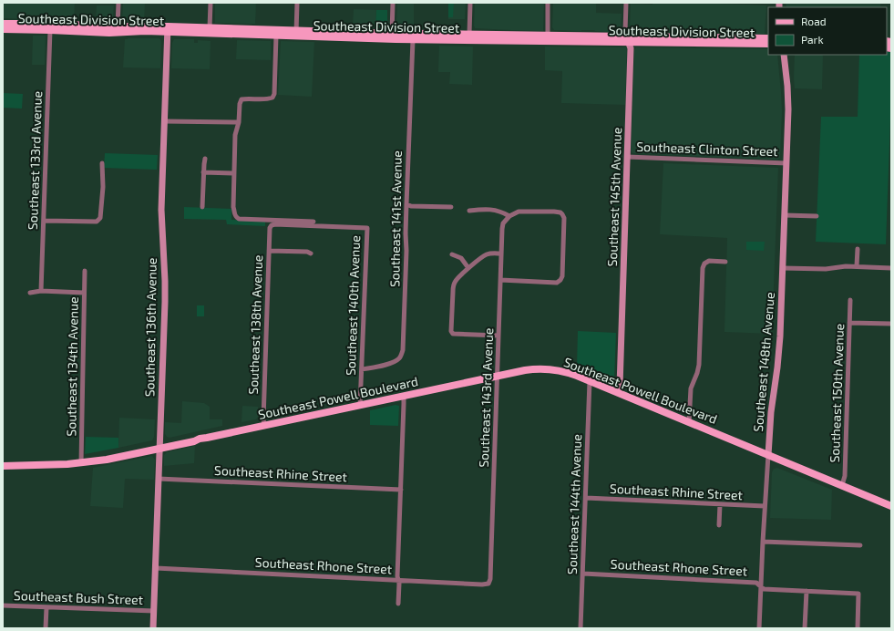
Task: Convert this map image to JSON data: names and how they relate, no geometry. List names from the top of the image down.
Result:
{
  "streets": {
    "main road": ["Southeast Division Street", "Southeast Powell Boulevard"],
    "street": [
      "Southeast Clinton Street",
      "Southeast 133rd Avenue",
      "Southeast 145th Avenue",
      "Southeast 141st Avenue",
      "Southeast 140th Avenue",
      "Southeast 138th Avenue",
      "Southeast 136th Avenue",
      "Southeast 148th Avenue",
      "Southeast 134th Avenue",
      "Southeast 150th Avenue",
      "Southeast 143rd Avenue",
      "Southeast Rhine Street",
      "Southeast 144th Avenue",
      "Southeast Rhone Street",
      "Southeast Bush Street"
    ]
  },
  "crossings": [
    ["Southeast Division Street", "Southeast 133rd Avenue"],
    ["Southeast Division Street", "Southeast 145th Avenue"],
    ["Southeast Division Street", "Southeast 141st Avenue"],
    ["Southeast Division Street", "Southeast 136th Avenue"],
    ["Southeast Clinton Street", "Southeast 145th Avenue"],
    ["Southeast Clinton Street", "Southeast 148th Avenue"],
    ["Southeast 145th Avenue", "Southeast Powell Boulevard"],
    ["Southeast 141st Avenue", "Southeast 140th Avenue"],
    ["Southeast 140th Avenue", "Southeast 138th Avenue"],
    ["Southeast 140th Avenue", "Southeast Powell Boulevard"],
    ["Southeast 138th Avenue", "Southeast Powell Boulevard"],
    ["Southeast 136th Avenue", "Southeast Powell Boulevard"],
    ["Southeast 136th Avenue", "Southeast Rhine Street"],
    ["Southeast 136th Avenue", "Southeast Rhone Street"],
    ["Southeast 136th Avenue", "Southeast Bush Street"],
    ["Southeast 148th Avenue", "Southeast Powell Boulevard"],
    ["Southeast 148th Avenue", "Southeast Rhine Street"],
    ["Southeast 148th Avenue", "Southeast Rhone Street"],
    ["Southeast 134th Avenue", "Southeast Powell Boulevard"],
    ["Southeast Powell Boulevard", "Southeast 150th Avenue"],
    ["Southeast Powell Boulevard", "Southeast 143rd Avenue"],
    ["Southeast Powell Boulevard", "Southeast 144th Avenue"],
    ["Southeast 143rd Avenue", "Southeast Rhone Street"],
    ["Southeast Rhine Street", "Southeast 144th Avenue"],
    ["Southeast 144th Avenue", "Southeast Rhone Street"]
  ],
  "legend": ["Road", "Park"]
}
